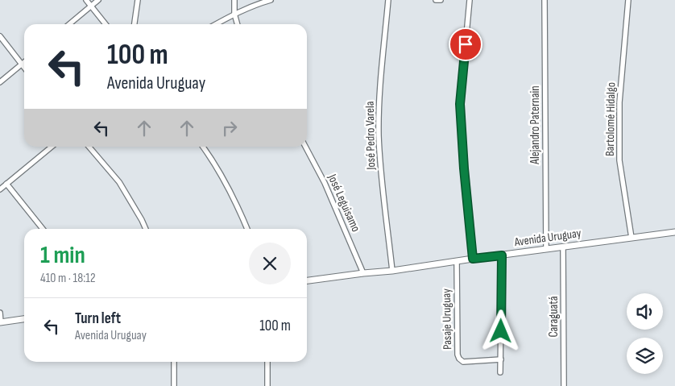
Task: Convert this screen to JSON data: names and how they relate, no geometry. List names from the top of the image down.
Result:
{
  "streets": {
    "street": [
      "Bartolomé Hidalgo",
      "Alejandro Paternain",
      "José Pedro Varela",
      "José Leguisamo",
      "Avenida Uruguay",
      "Caraguatá",
      "Pasaje Uruguay"
    ]
  },
  "crossings": [
    ["Bartolomé Hidalgo", "Avenida Uruguay"],
    ["Alejandro Paternain", "Avenida Uruguay"],
    ["José Pedro Varela", "Avenida Uruguay"],
    ["José Leguisamo", "Avenida Uruguay"],
    ["Avenida Uruguay", "Caraguatá"],
    ["Avenida Uruguay", "Pasaje Uruguay"]
  ],
  "page": {
    "turn": ["100 m", "Avenida Uruguay"],
    "heading": ["1 min", "410 m · 18:12"],
    "list": [
      {
        "name": "Turn left",
        "note": "Avenida Uruguay",
        "value": "100 m"
      }
    ]
  }
}
